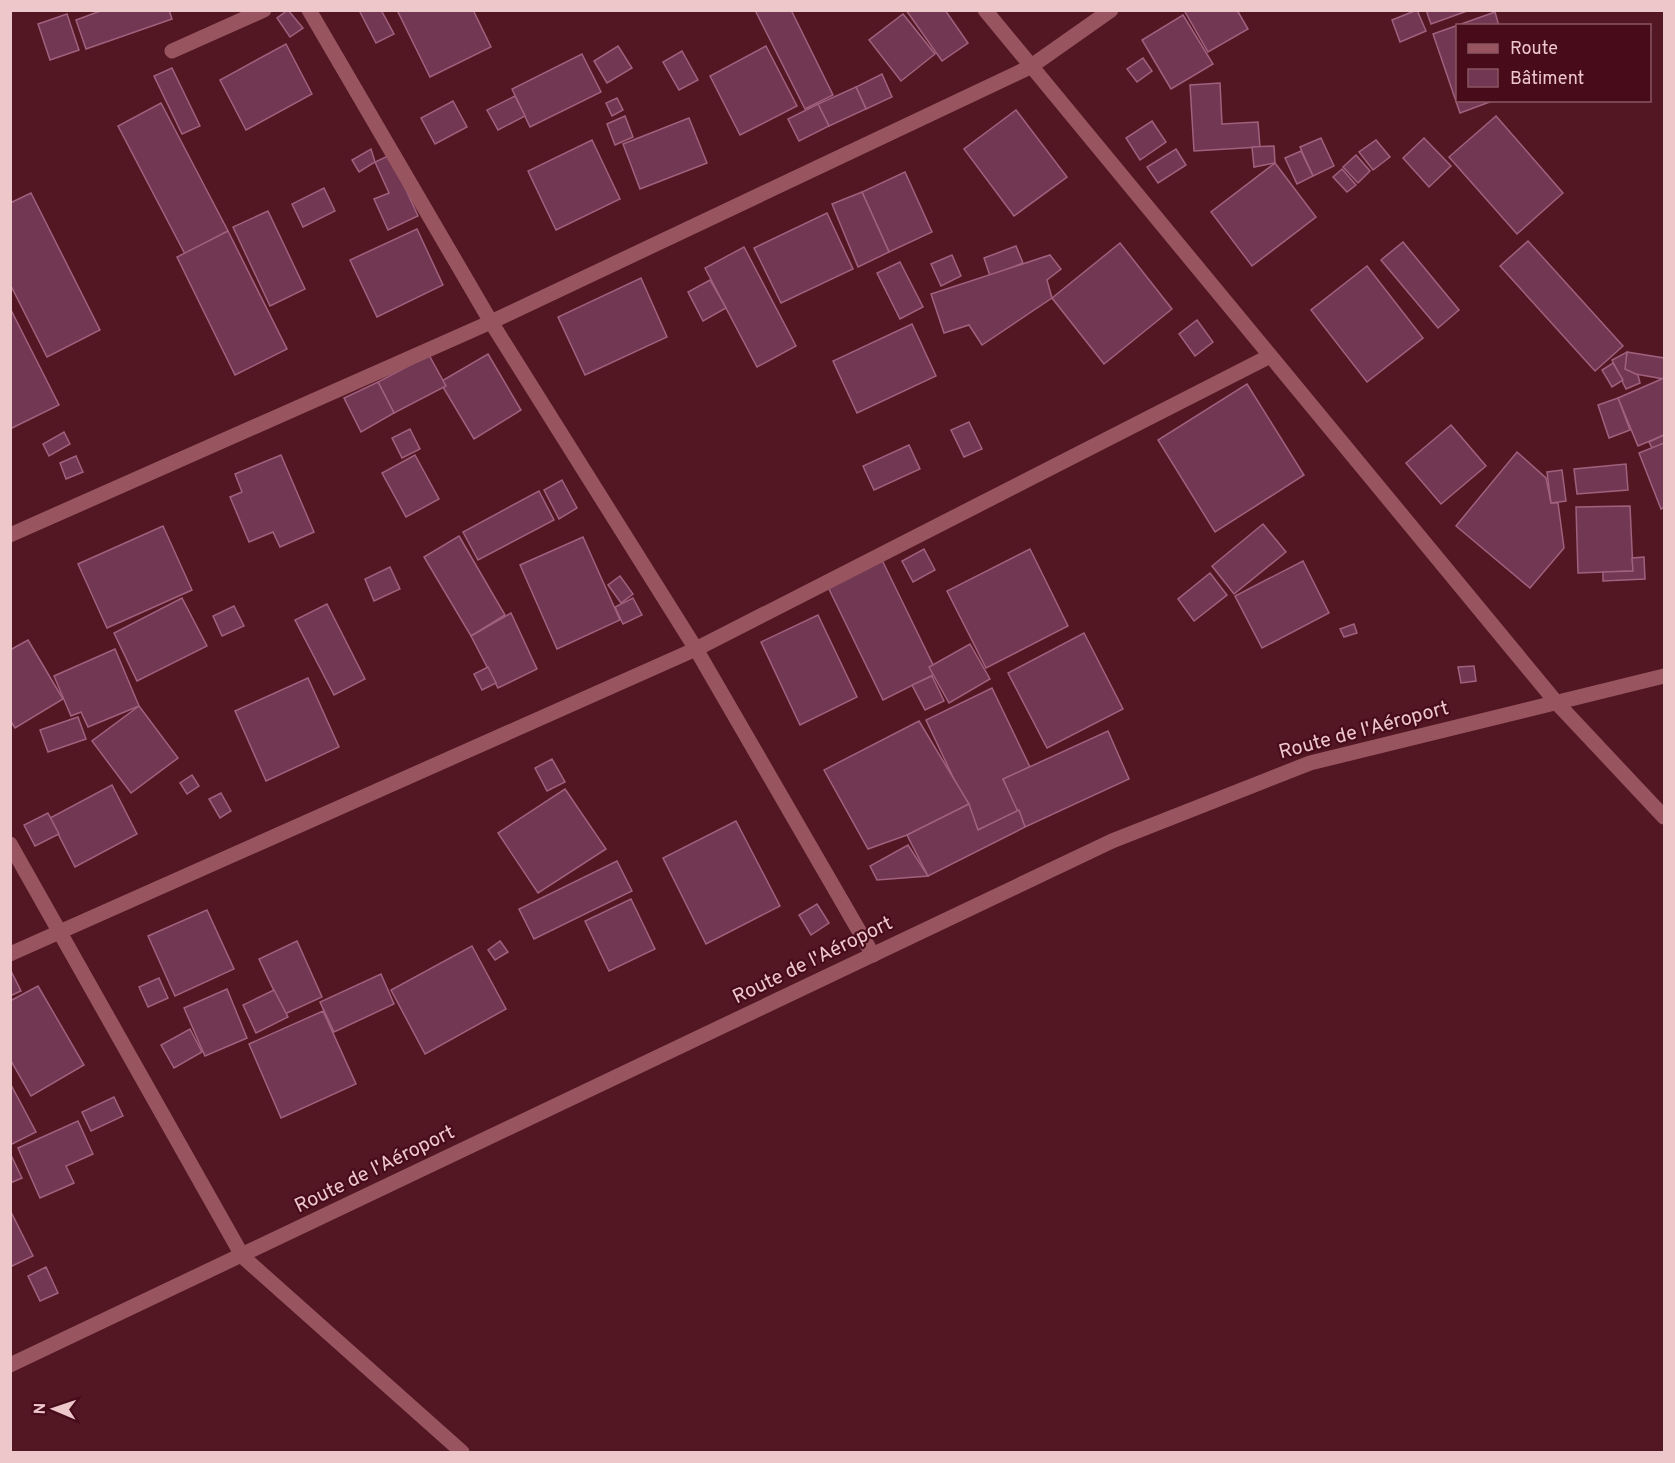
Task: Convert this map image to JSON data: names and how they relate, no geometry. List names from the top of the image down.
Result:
{
  "streets": {
    "street": ["Route de l'Aéroport"]
  },
  "legend": ["Route", "Bâtiment"],
  "north": "left"
}
